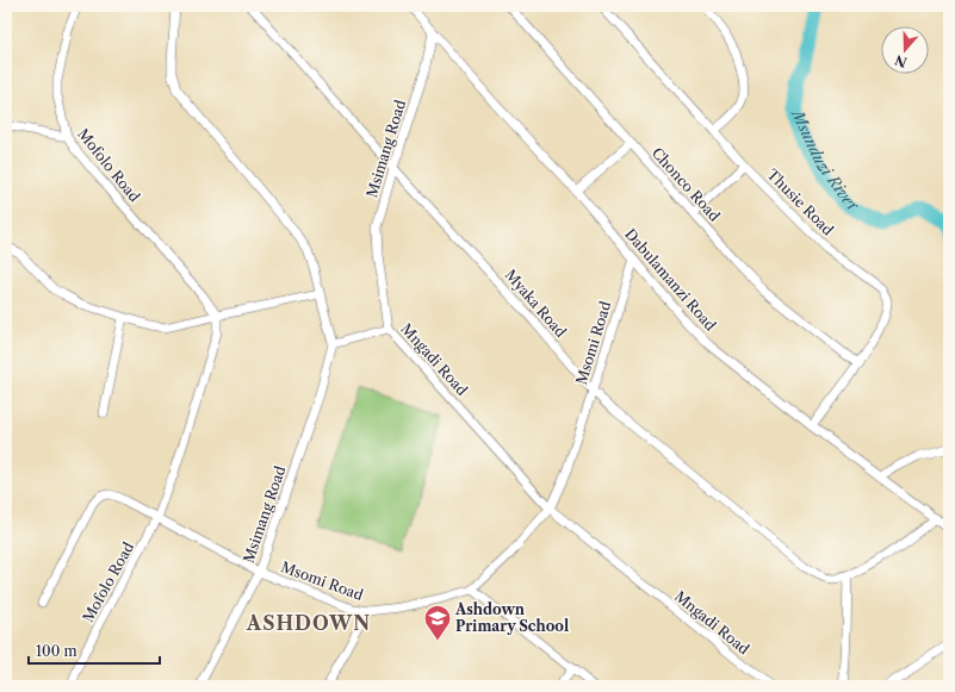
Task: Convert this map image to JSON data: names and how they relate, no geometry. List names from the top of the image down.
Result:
{
  "streets": {
    "street": [
      "Msimang Road",
      "Mofolo Road",
      "Chonco Road",
      "Thusie Road",
      "Dabulamanzi Road",
      "Myaka Road",
      "Msomi Road",
      "Mngadi Road"
    ]
  },
  "crossings": [
    ["Msimang Road", "Dabulamanzi Road"],
    ["Msimang Road", "Myaka Road"],
    ["Msimang Road", "Msomi Road"],
    ["Msimang Road", "Mngadi Road"],
    ["Mofolo Road", "Msomi Road"],
    ["Chonco Road", "Thusie Road"],
    ["Thusie Road", "Dabulamanzi Road"],
    ["Dabulamanzi Road", "Msomi Road"],
    ["Myaka Road", "Msomi Road"],
    ["Msomi Road", "Mngadi Road"]
  ],
  "districts": ["ASHDOWN"],
  "water": ["Msunduzi River"],
  "places": {
    "school or university": ["Ashdown Primary School"]
  },
  "scale_bar": "100 m",
  "north": "bottom"
}
